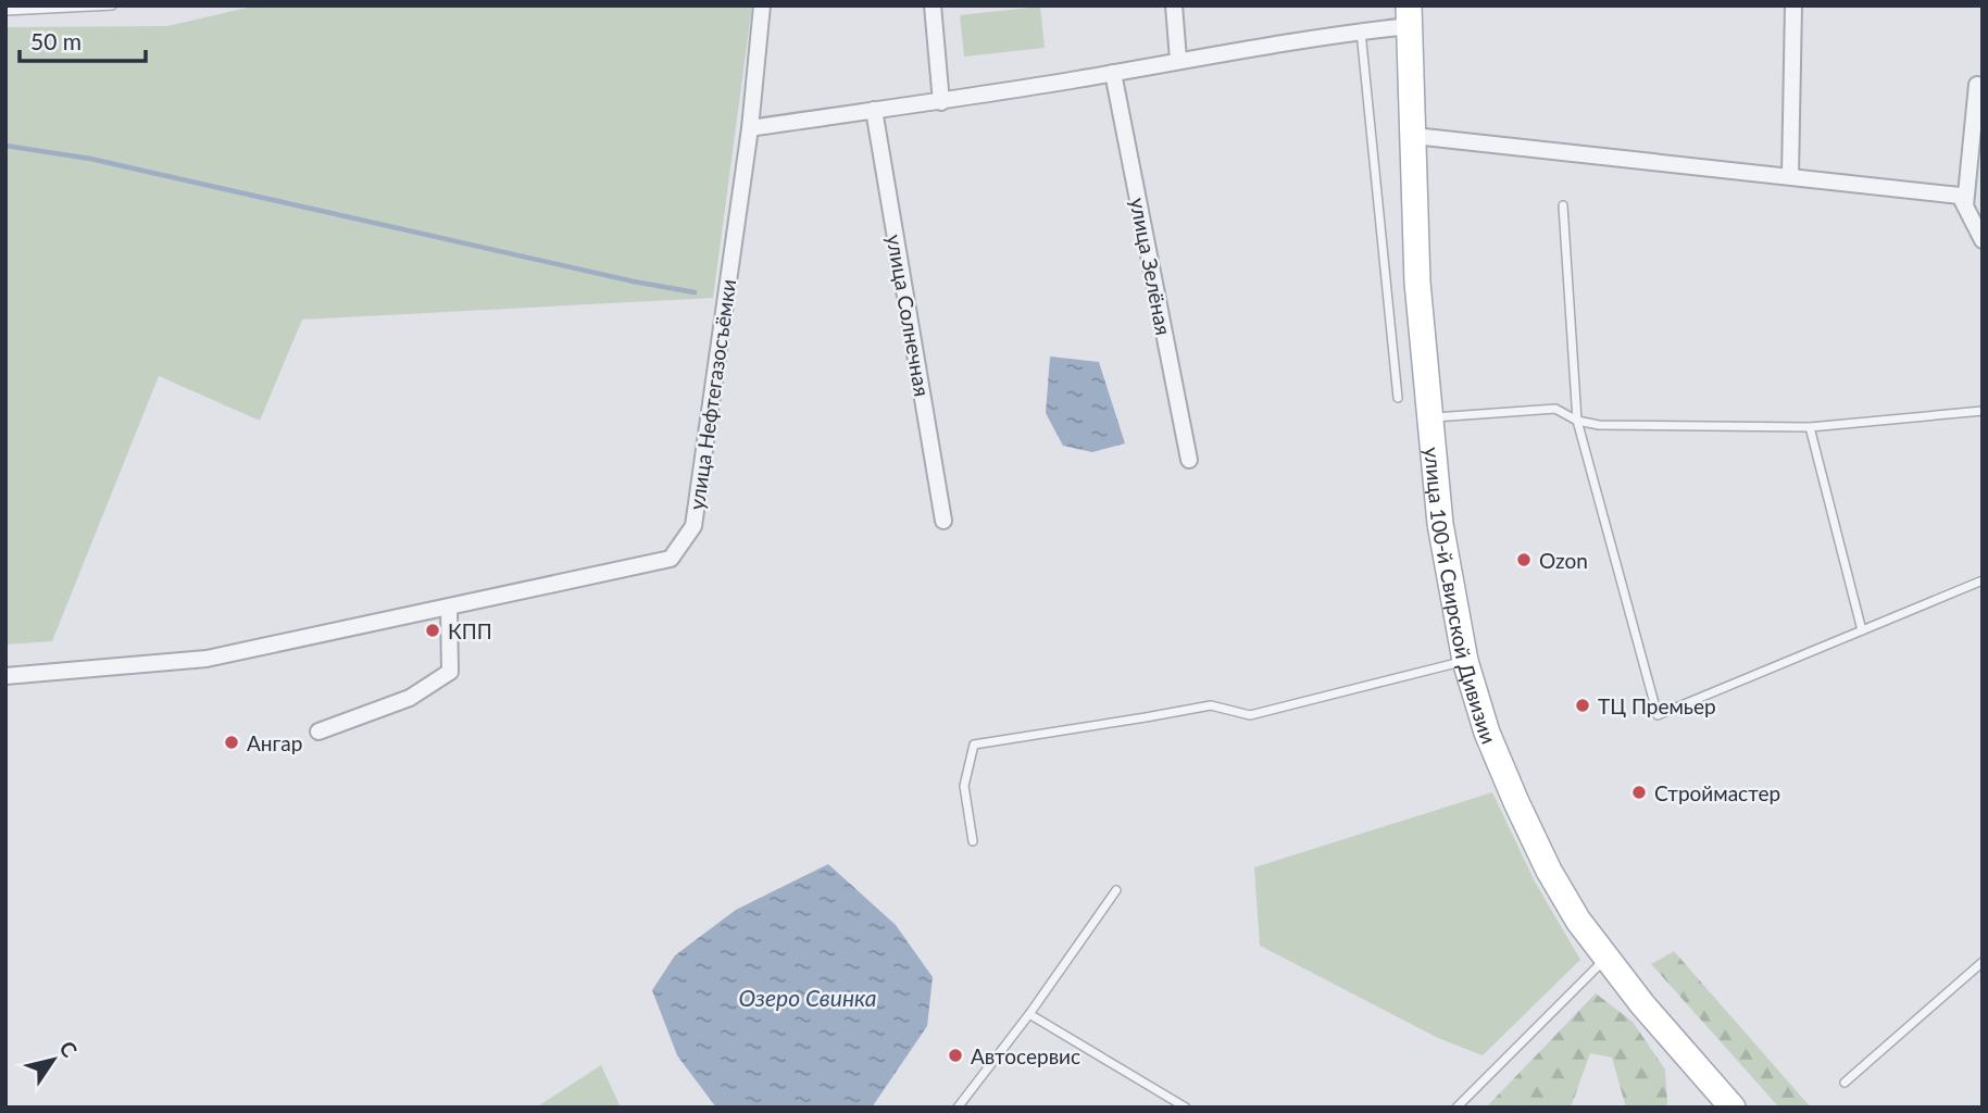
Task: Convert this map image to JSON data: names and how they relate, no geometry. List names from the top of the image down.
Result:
{
  "streets": {
    "main road": ["улица 100-й Свирской Дивизии"],
    "street": ["улица Зелёная", "улица Солнечная", "улица Нефтегазосъёмки"]
  },
  "water": ["Озеро Свинка"],
  "places": [
    "Ozon",
    "КПП",
    "ТЦ Премьер",
    "Ангар",
    "Строймастер",
    "Автосервис"
  ],
  "scale_bar": "50 m",
  "north": "top right"
}
